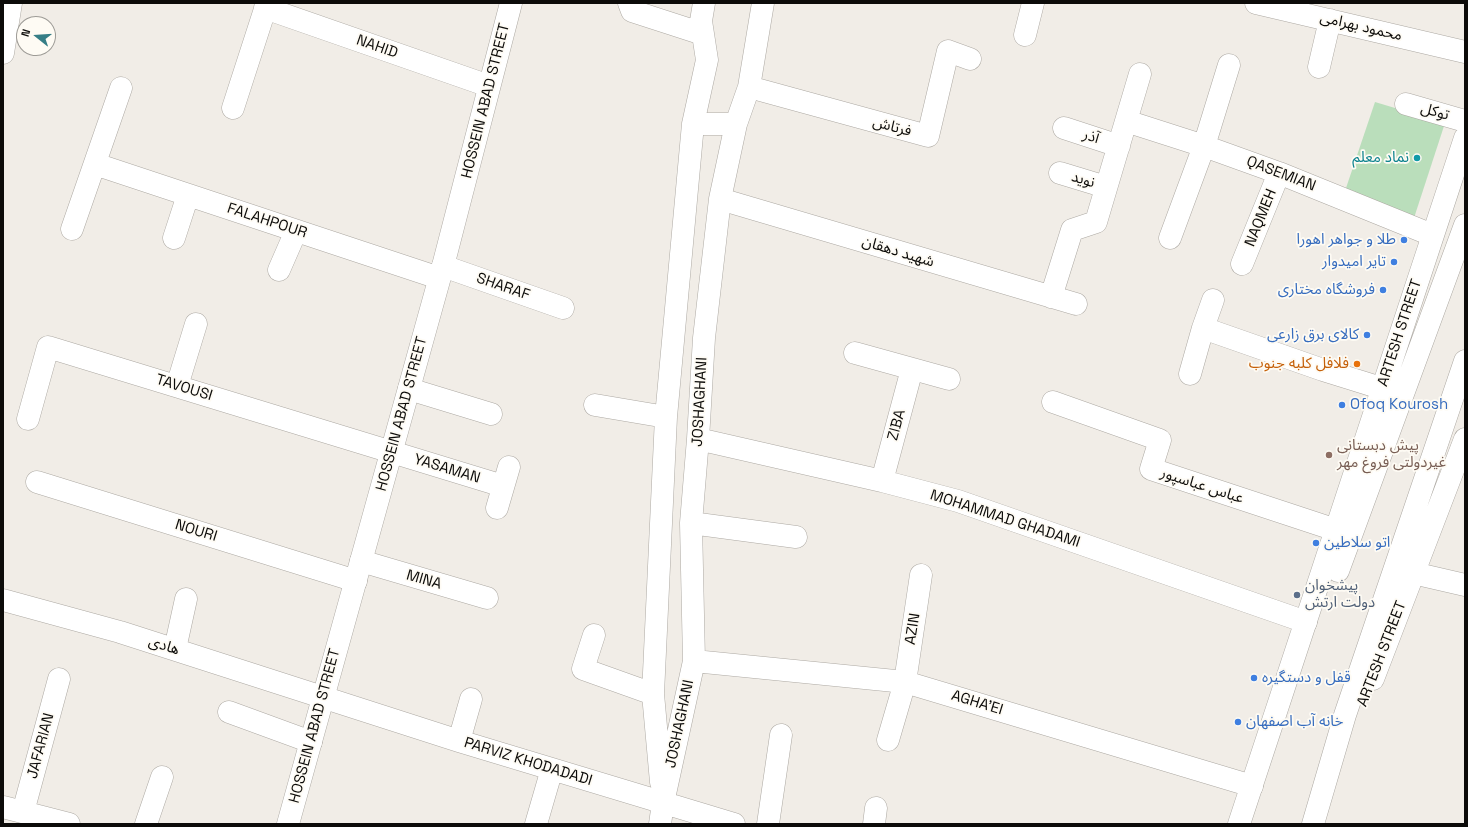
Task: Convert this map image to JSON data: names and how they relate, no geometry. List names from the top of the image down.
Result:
{
  "streets": {
    "street": [
      "محمود بهرامی",
      "NAHID",
      "HOSSEIN ABAD STREET",
      "توکل",
      "فرتاش",
      "آذر",
      "QASEMIAN",
      "نوید",
      "NAQMEH",
      "FALAHPOUR",
      "شهید دهقان",
      "SHARAF",
      "ARTESH STREET",
      "TAVOUSI",
      "JOSHAGHANI",
      "ZIBA",
      "YASAMAN",
      "عباس عباسپور",
      "MOHAMMAD GHADAMI",
      "NOURI",
      "MINA",
      "AZIN",
      "هادی",
      "AGHA'EI",
      "JAFARIAN",
      "PARVIZ KHODADADI"
    ]
  },
  "crossings": [
    ["NAHID", "HOSSEIN ABAD STREET"],
    ["HOSSEIN ABAD STREET", "FALAHPOUR"],
    ["HOSSEIN ABAD STREET", "SHARAF"],
    ["HOSSEIN ABAD STREET", "TAVOUSI"],
    ["HOSSEIN ABAD STREET", "YASAMAN"],
    ["HOSSEIN ABAD STREET", "NOURI"],
    ["HOSSEIN ABAD STREET", "MINA"],
    ["HOSSEIN ABAD STREET", "هادی"],
    ["HOSSEIN ABAD STREET", "PARVIZ KHODADADI"],
    ["فرتاش", "JOSHAGHANI"],
    ["QASEMIAN", "NAQMEH"],
    ["QASEMIAN", "ARTESH STREET"],
    ["FALAHPOUR", "SHARAF"],
    ["شهید دهقان", "JOSHAGHANI"],
    ["ARTESH STREET", "عباس عباسپور"],
    ["ARTESH STREET", "MOHAMMAD GHADAMI"],
    ["ARTESH STREET", "AGHA'EI"],
    ["TAVOUSI", "YASAMAN"],
    ["JOSHAGHANI", "MOHAMMAD GHADAMI"],
    ["JOSHAGHANI", "AGHA'EI"],
    ["JOSHAGHANI", "PARVIZ KHODADADI"],
    ["ZIBA", "MOHAMMAD GHADAMI"],
    ["NOURI", "MINA"],
    ["AZIN", "AGHA'EI"],
    ["هادی", "PARVIZ KHODADADI"]
  ],
  "places": [
    "نماد معلم",
    "طلا و جواهر اهورا",
    "تایر امیدوار",
    "فروشگاه مختاری",
    "کالای برق زارعی",
    "فلافل کلبه جنوب",
    "Ofoq Kourosh",
    "پیش دبستانی غیردولتی فروغ مهر",
    "اتو سلاطین",
    "پیشخوان دولت ارتش",
    "قفل و دستگیره",
    "خانه آب اصفهان"
  ],
  "north": "left"
}
